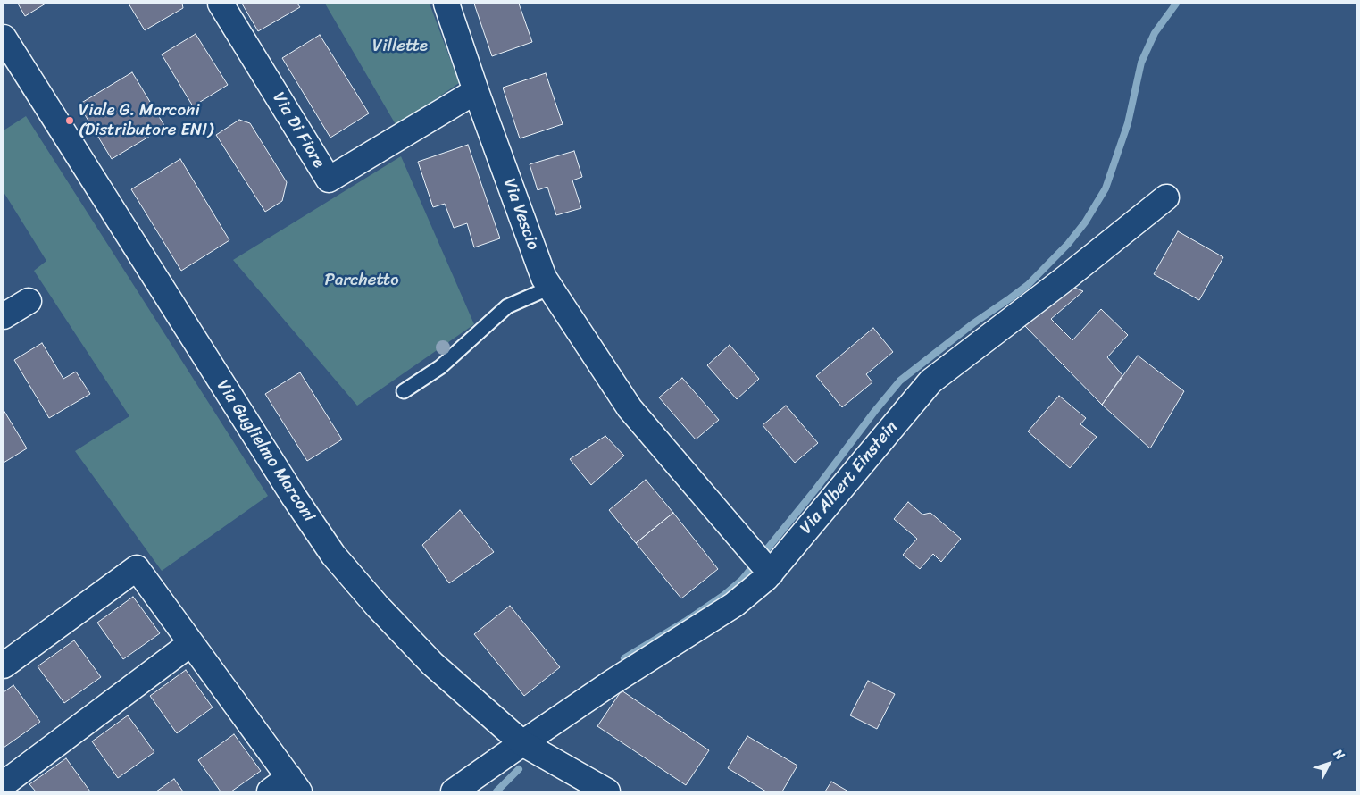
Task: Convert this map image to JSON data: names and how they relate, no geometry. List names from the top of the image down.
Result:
{
  "streets": {
    "street": [
      "Via Di Fiore",
      "Via Vescio",
      "Via Guglielmo Marconi",
      "Via Albert Einstein"
    ]
  },
  "crossings": [
    ["Via Di Fiore", "Via Vescio"],
    ["Via Vescio", "Via Albert Einstein"],
    ["Via Guglielmo Marconi", "Via Albert Einstein"]
  ],
  "parks": ["Villette", "Parchetto"],
  "places": ["Viale G. Marconi (Distributore ENI)"],
  "north": "top right"
}
